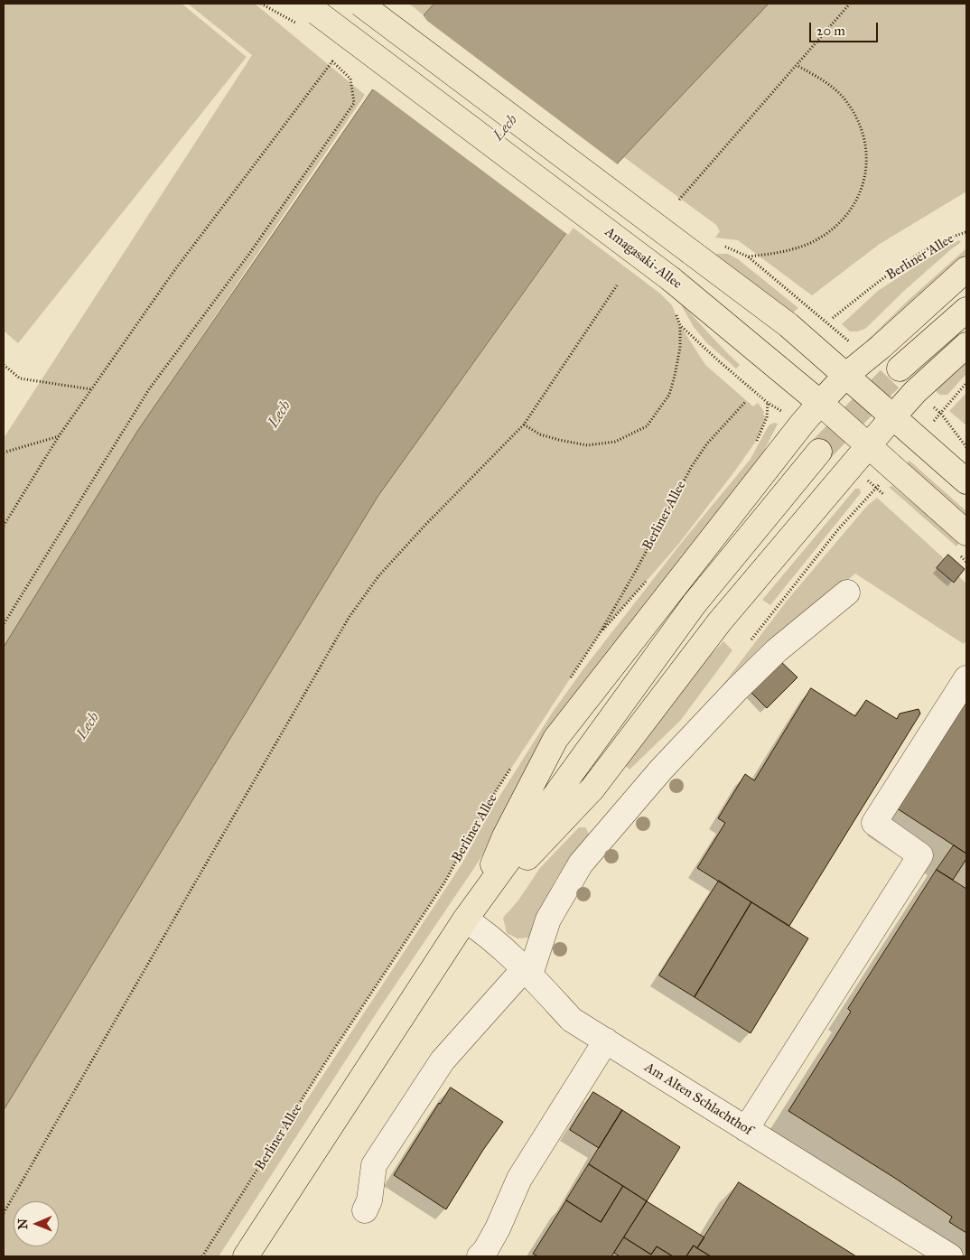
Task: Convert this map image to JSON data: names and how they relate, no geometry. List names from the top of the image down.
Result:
{
  "streets": {
    "main road": ["Amagasaki-Allee"],
    "street": ["Am Alten Schlachthof"],
    "path": ["Berliner Allee"]
  },
  "water": ["Lech"],
  "scale_bar": "20 m",
  "north": "left"
}
